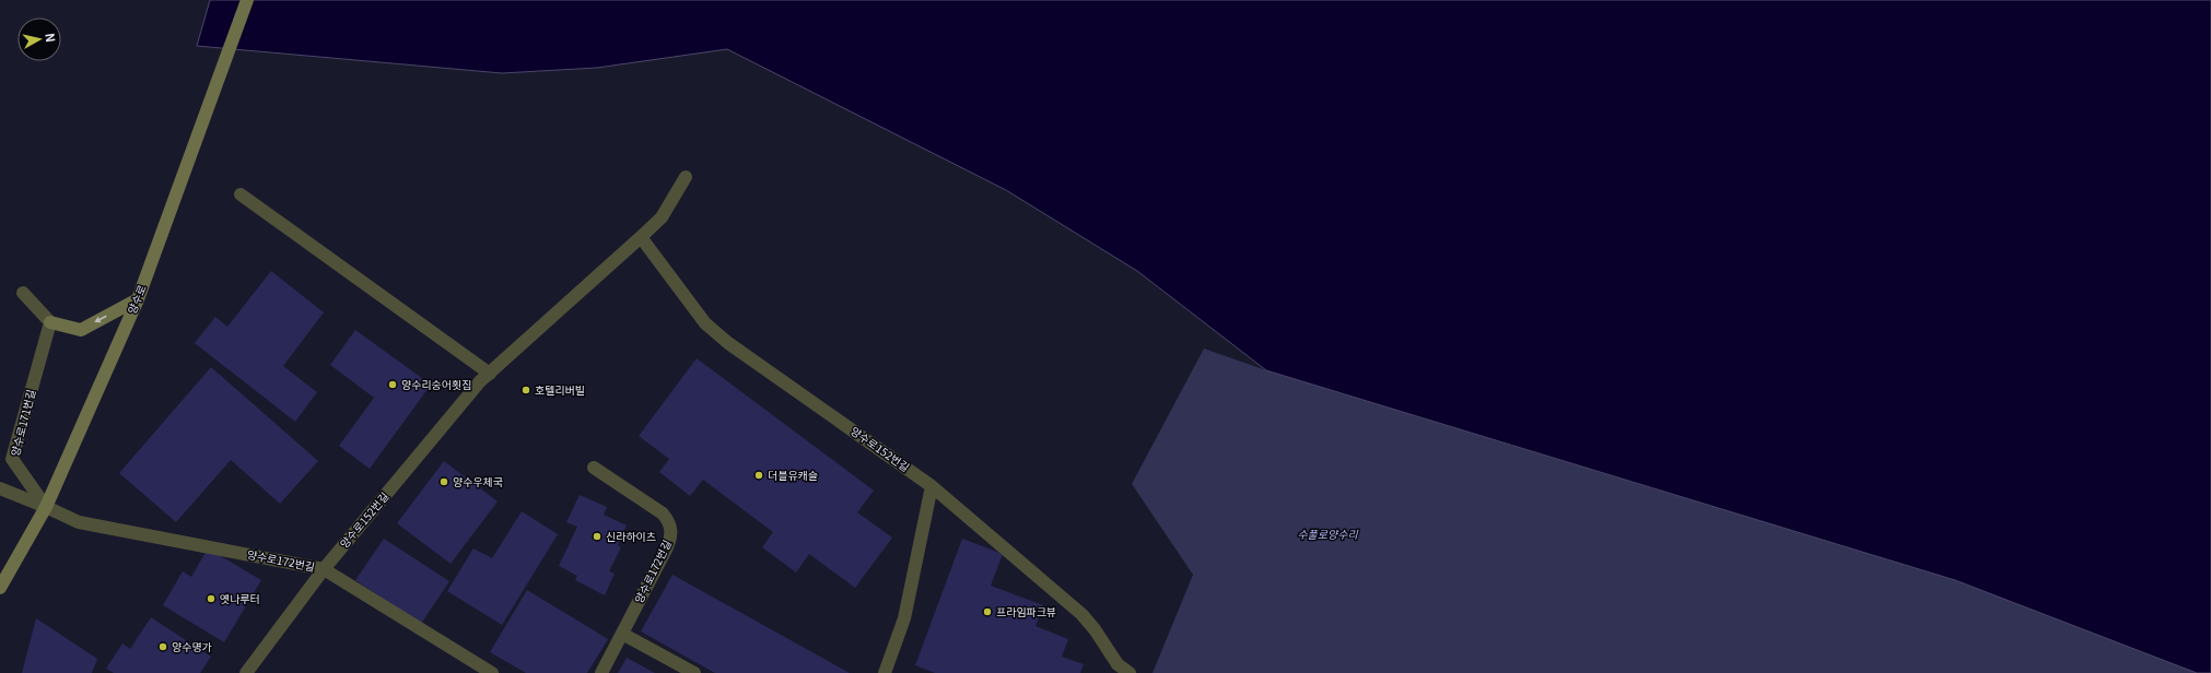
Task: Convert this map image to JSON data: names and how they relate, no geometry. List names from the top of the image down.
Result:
{
  "streets": {
    "main road": ["양수로"],
    "street": ["양수로171번길", "양수로152번길", "양수로172번길"]
  },
  "crossings": [
    ["양수로", "양수로171번길"],
    ["양수로", "양수로172번길"],
    ["양수로171번길", "양수로172번길"],
    ["양수로152번길", "양수로172번길"]
  ],
  "parks": ["수풀로양수리"],
  "places": [
    "양수리숭어횟집",
    "호텔리버빌",
    "더블유캐슬",
    "양수우체국",
    "신라하이츠",
    "옛나루터",
    "프라임파크뷰",
    "양수명가"
  ],
  "north": "right"
}
